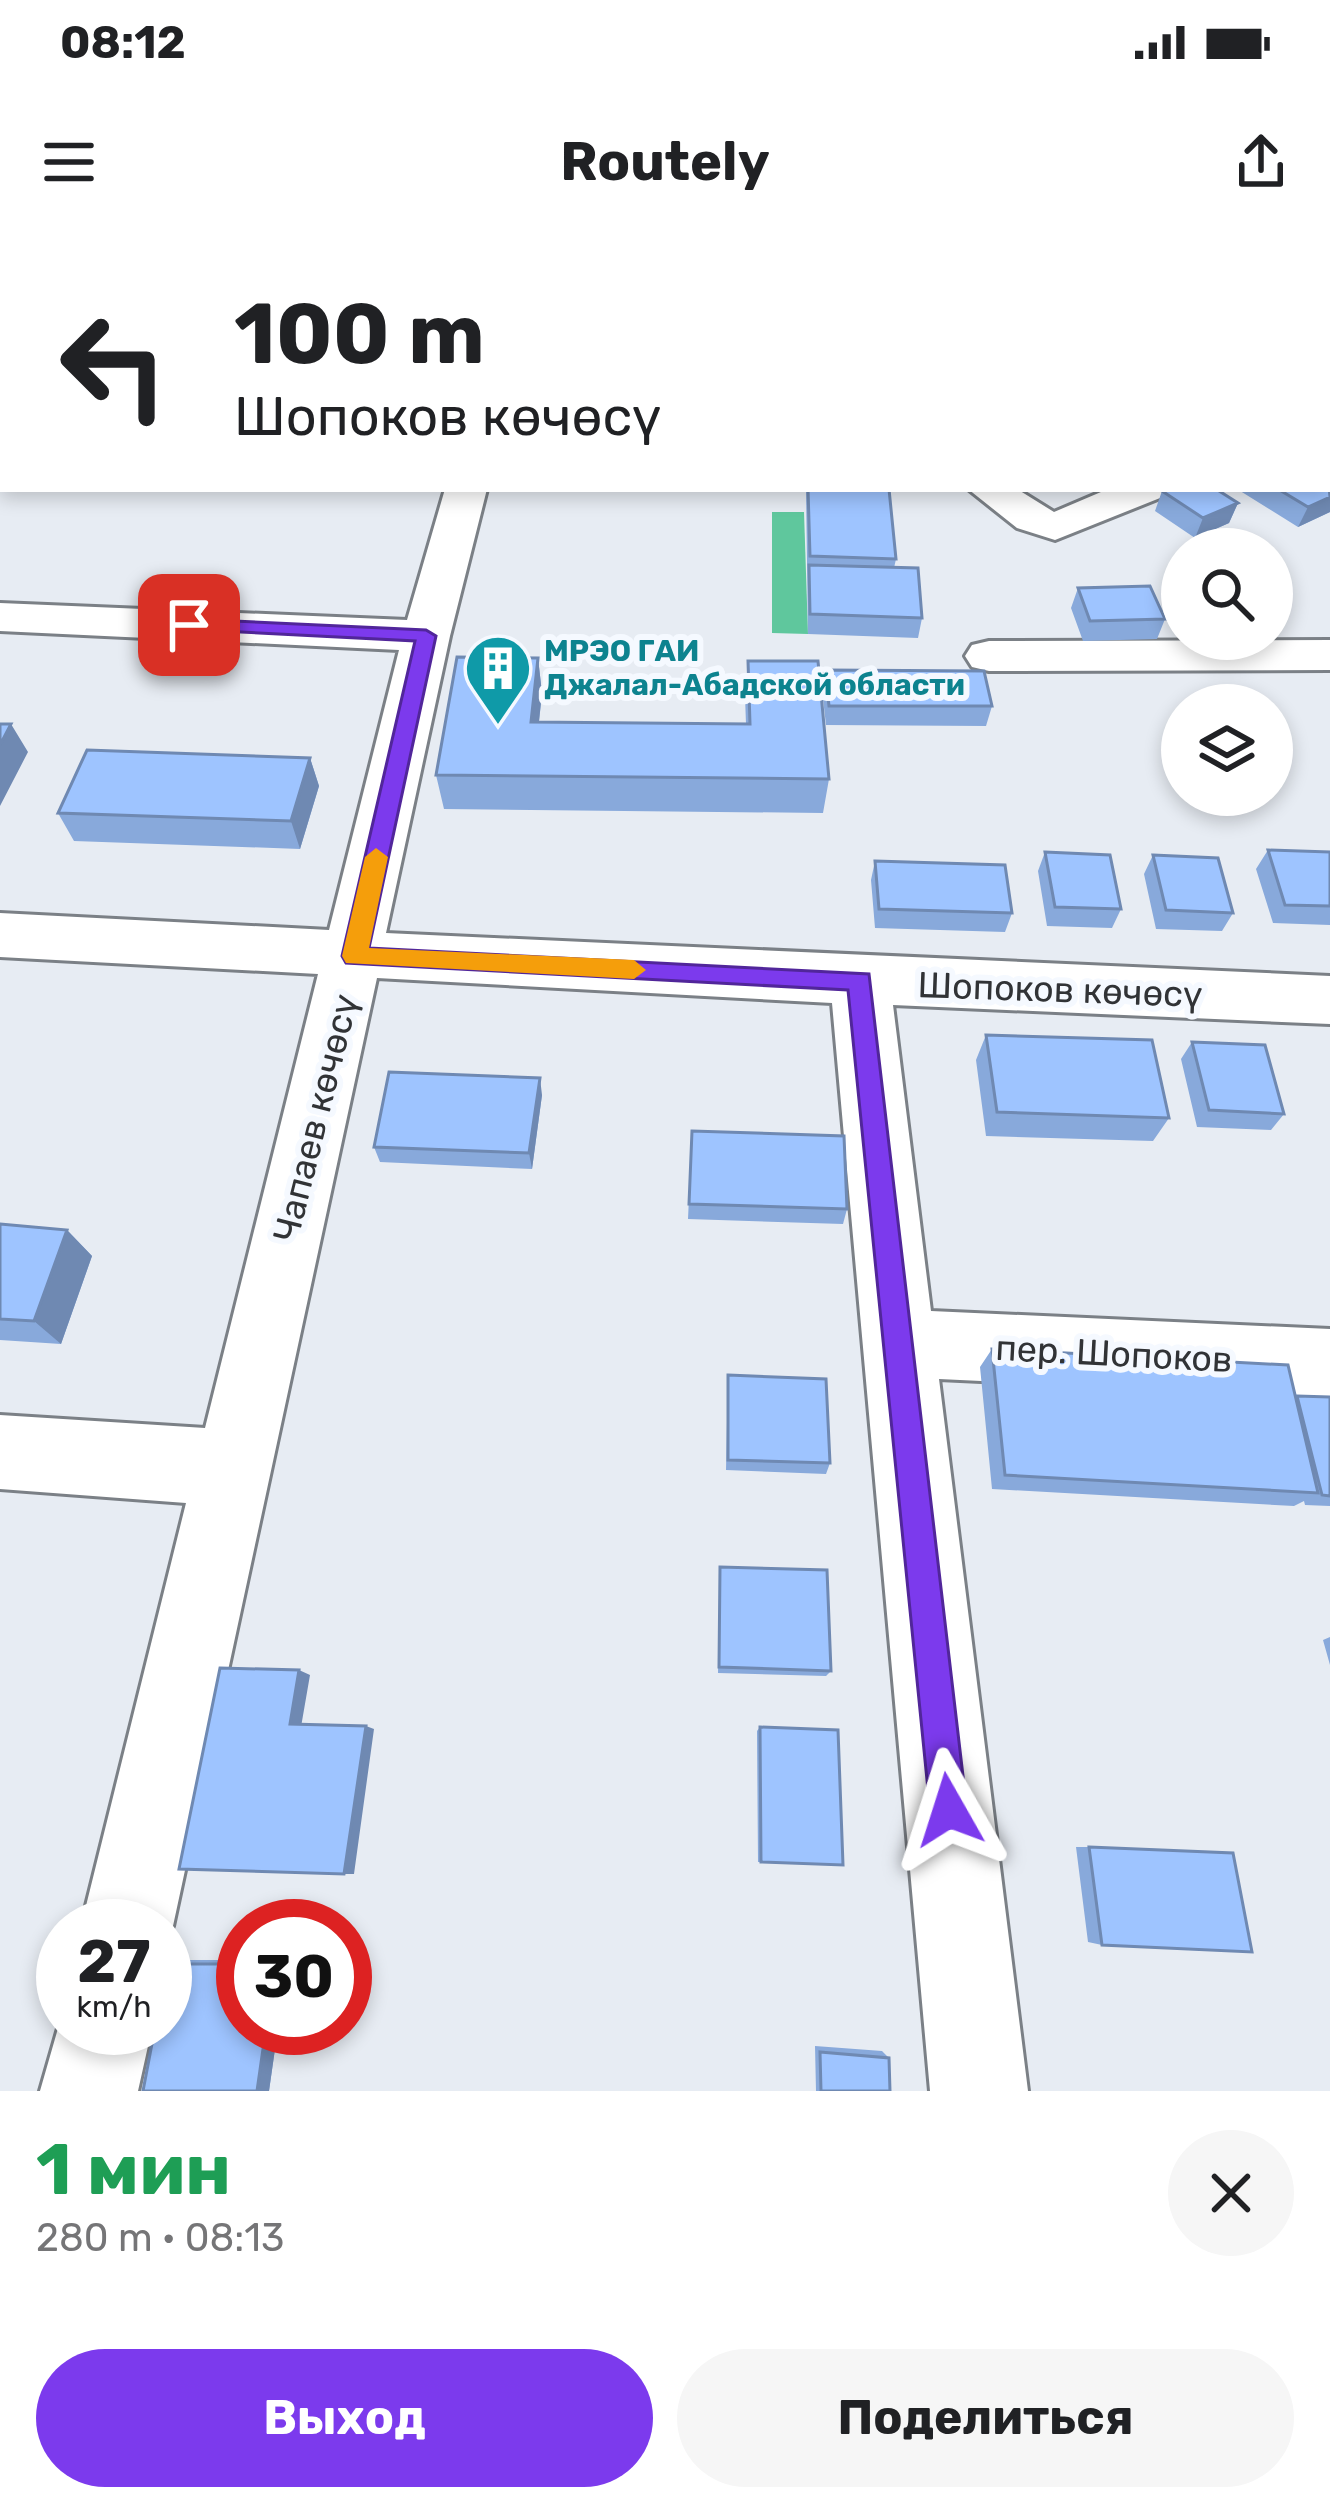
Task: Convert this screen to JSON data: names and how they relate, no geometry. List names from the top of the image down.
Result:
{
  "streets": {
    "street": ["Шопоков көчөсү", "Чапаев көчөсү", "пер. Шопоков"]
  },
  "crossings": [
    ["Шопоков көчөсү", "Чапаев көчөсү"]
  ],
  "places": {
    "building": ["МРЭО ГАИ Джалал-Абадской области"]
  },
  "page": {
    "status": "08:12",
    "header": "Routely",
    "turn": ["100 m", "Шопоков көчөсү"],
    "speed": "27 km/h",
    "limit": "30",
    "heading": ["1 мин", "280 m · 08:13"],
    "buttons": ["Выход", "Поделиться"]
  }
}
